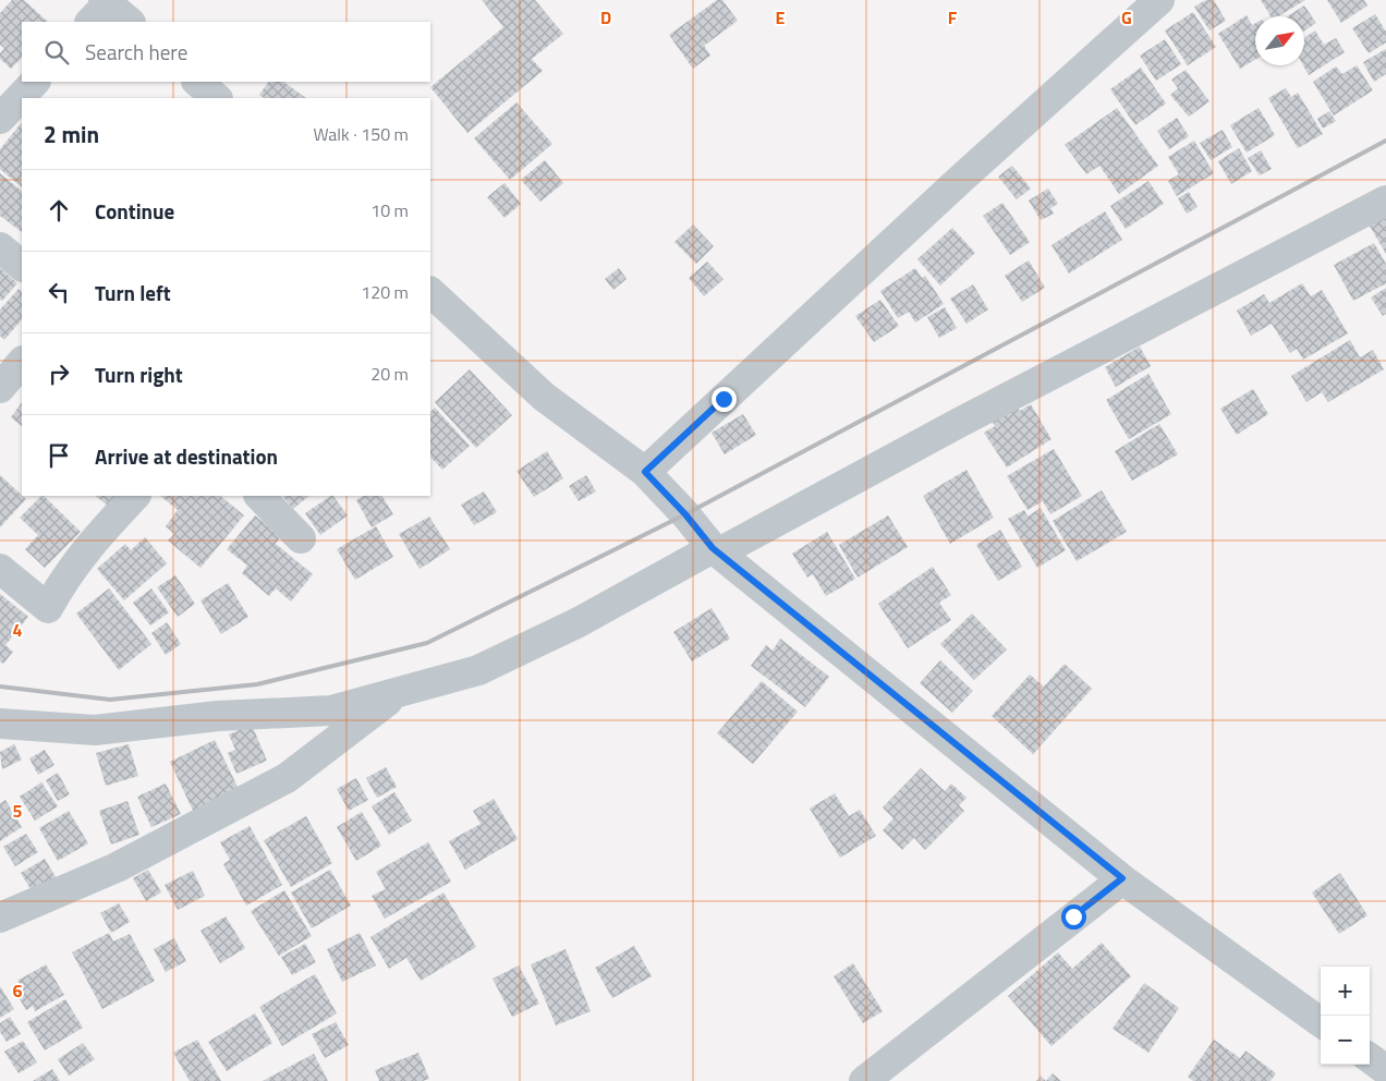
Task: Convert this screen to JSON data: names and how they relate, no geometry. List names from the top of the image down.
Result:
{
  "north": "top right",
  "page": {
    "search": "Search here",
    "heading": ["2 min", "Walk · 150 m"],
    "list": [
      ["Continue", "10 m"],
      ["Turn left", "120 m"],
      ["Turn right", "20 m"],
      "Arrive at destination"
    ],
    "map_buttons": ["+", "−"]
  },
  "grid": {
    "columns": [
      "D",
      "E",
      "F",
      "G"
    ],
    "rows": ["4", "5", "6"]
  }
}
